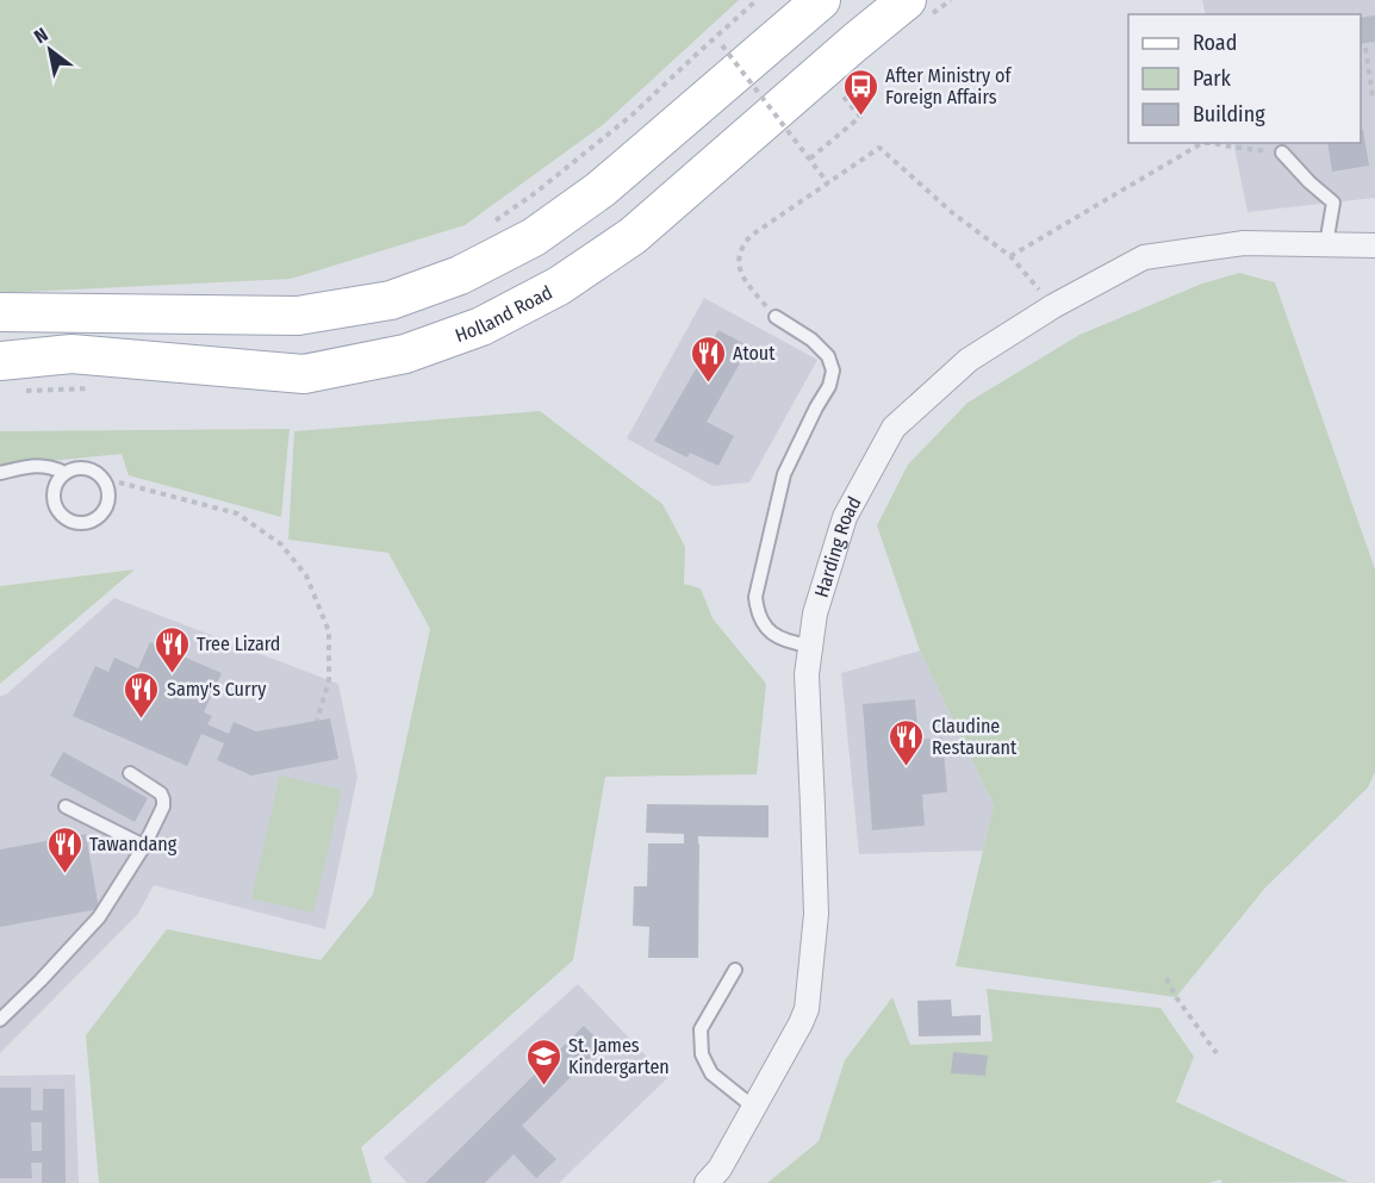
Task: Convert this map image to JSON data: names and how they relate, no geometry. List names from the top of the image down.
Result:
{
  "streets": {
    "main road": ["Holland Road"],
    "street": ["Harding Road"]
  },
  "places": {
    "bus stop": ["After Ministry of Foreign Affairs"],
    "restaurant": [
      "Atout",
      "Tree Lizard",
      "Samy's Curry",
      "Claudine Restaurant",
      "Tawandang"
    ],
    "school or university": ["St. James Kindergarten"]
  },
  "legend": ["Road", "Park", "Building"],
  "north": "top left"
}
